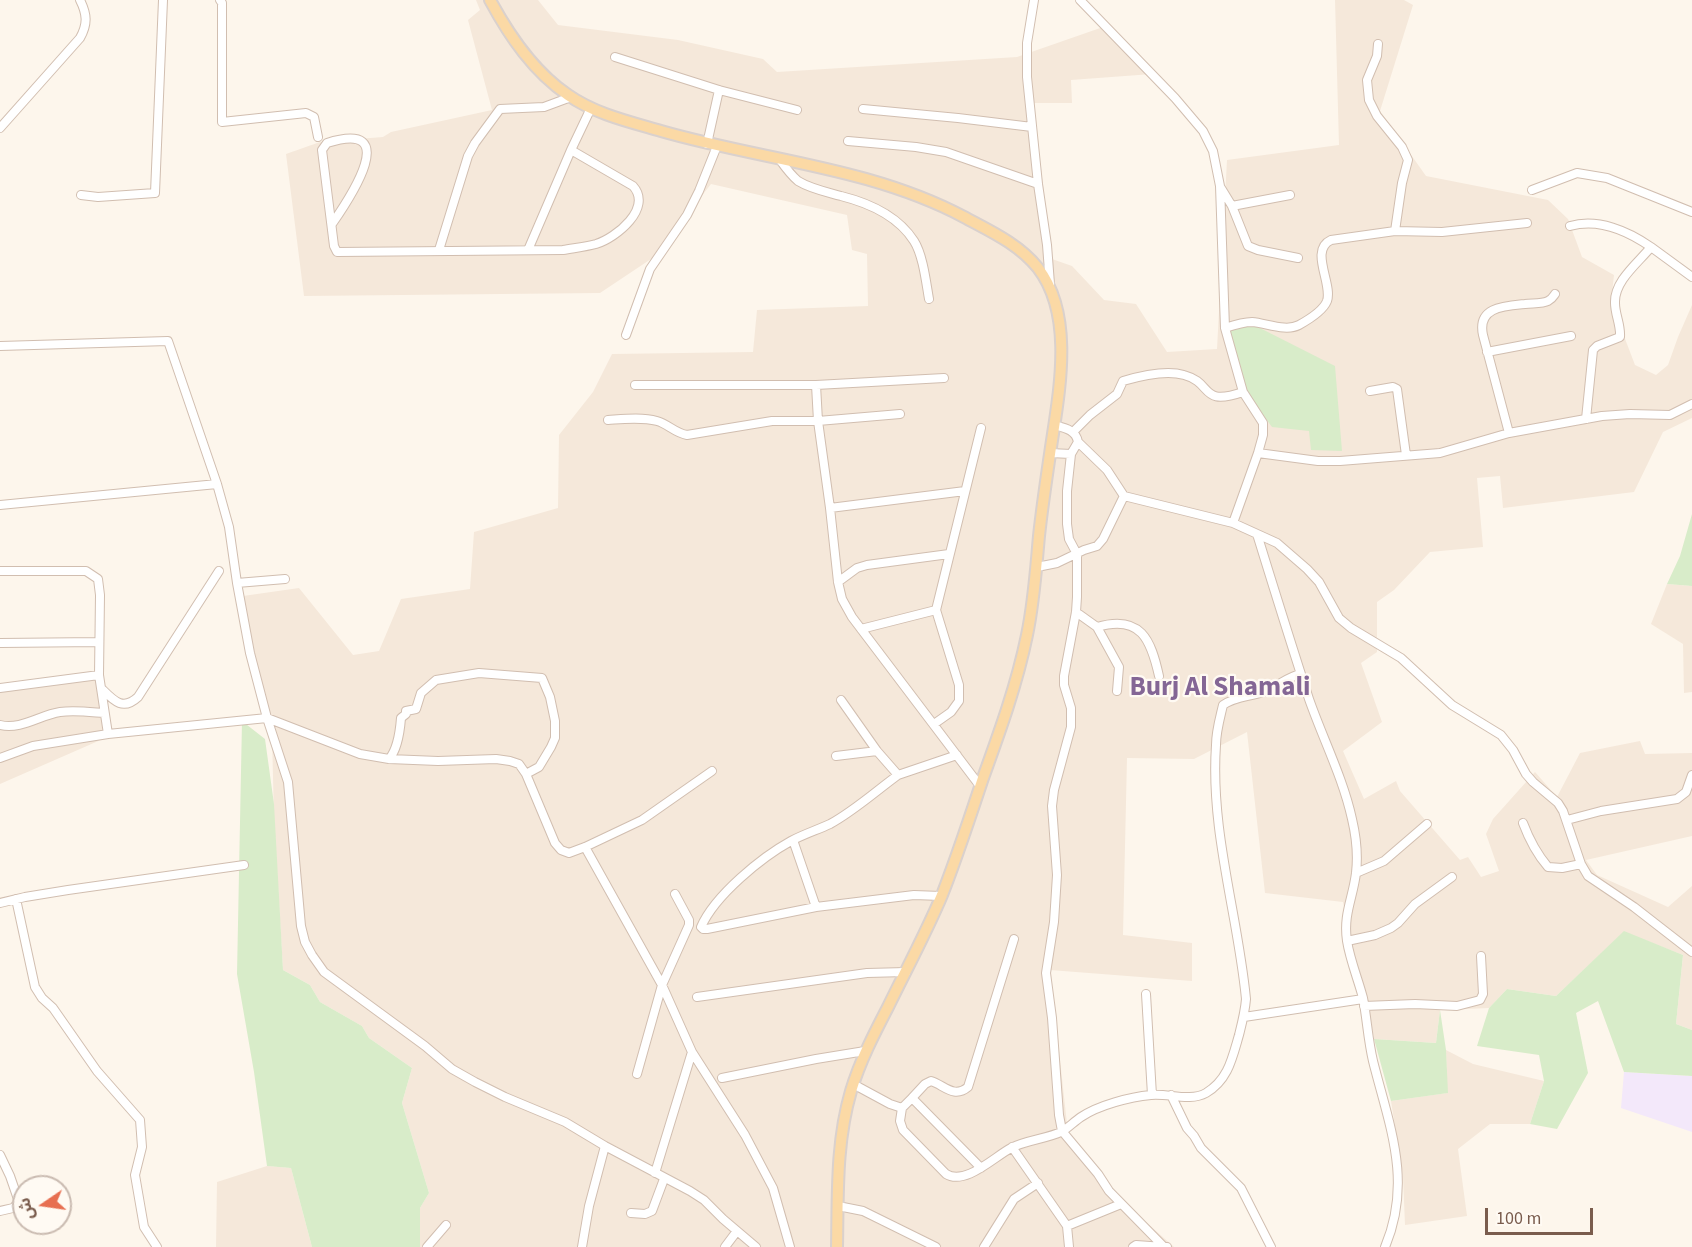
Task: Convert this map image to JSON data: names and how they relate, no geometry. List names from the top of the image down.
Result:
{
  "districts": ["Burj Al Shamali"],
  "scale_bar": "100 m",
  "north": "left"
}
